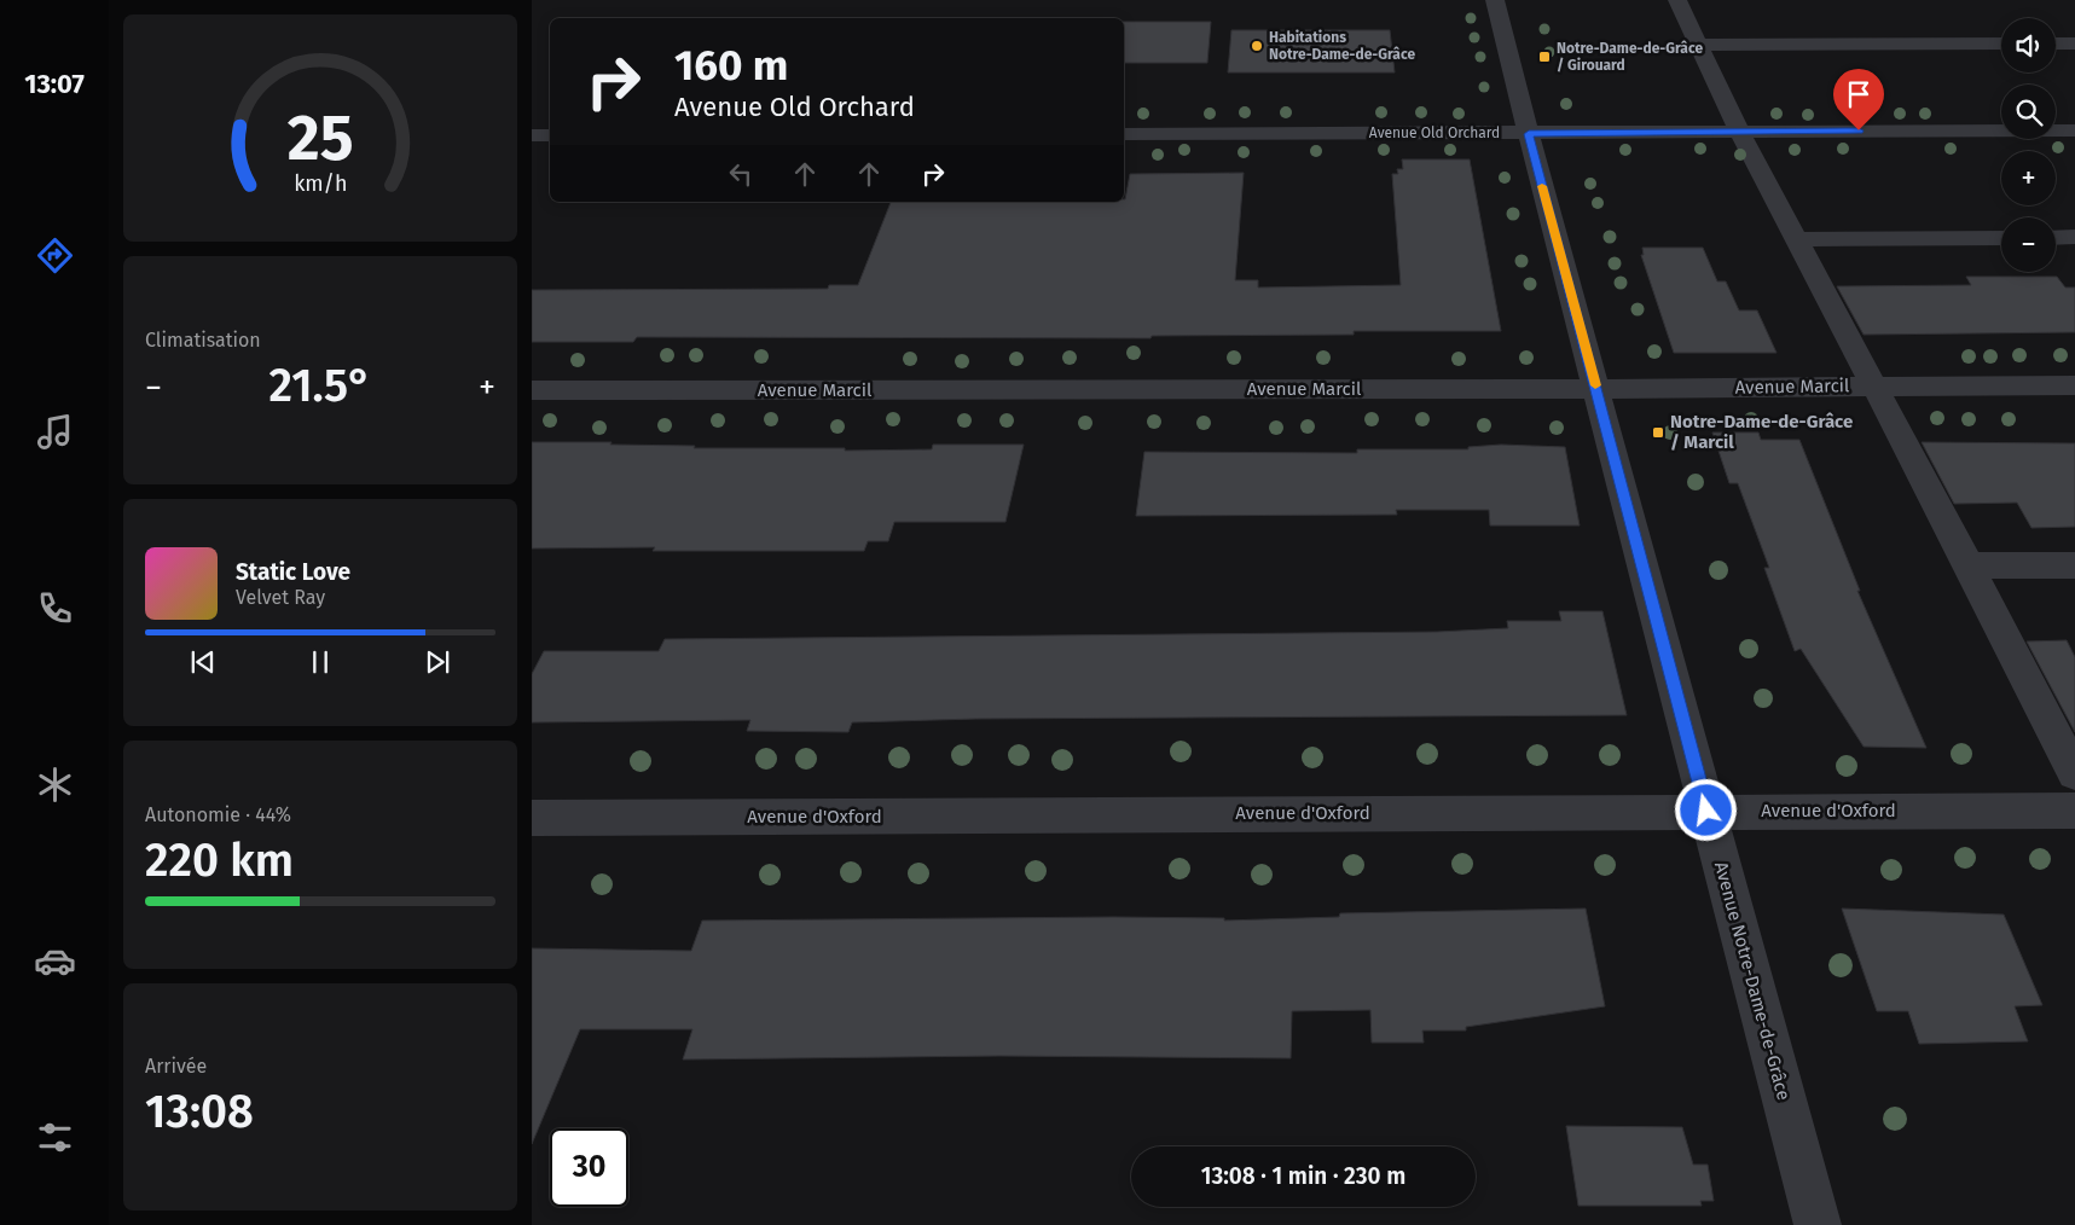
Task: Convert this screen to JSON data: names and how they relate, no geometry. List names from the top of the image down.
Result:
{
  "streets": {
    "street": [
      "Avenue Old Orchard",
      "Avenue Marcil",
      "Avenue d'Oxford",
      "Avenue Notre-Dame-de-Grâce"
    ]
  },
  "crossings": [
    ["Avenue Old Orchard", "Avenue Notre-Dame-de-Grâce"],
    ["Avenue Marcil", "Avenue Notre-Dame-de-Grâce"],
    ["Avenue d'Oxford", "Avenue Notre-Dame-de-Grâce"]
  ],
  "places": {
    "other": ["Habitations Notre-Dame-de-Grâce"],
    "transit": ["Notre-Dame-de-Grâce / Girouard", "Notre-Dame-de-Grâce / Marcil"]
  },
  "page": {
    "tabs": "13:07",
    "map_buttons": ["+", "−"],
    "turn": ["160 m", "Avenue Old Orchard"],
    "tile": [
      "Climatisation",
      ["Autonomie · 44%", "220 km"],
      ["Arrivée", "13:08"]
    ],
    "heat": ["−", "21.5°", "+"],
    "song": ["Static Love", "Velvet Ray"],
    "limit": "30",
    "trip": "13:08 · 1 min · 230 m",
    "gauge": ["25", "km/h"]
  }
}
